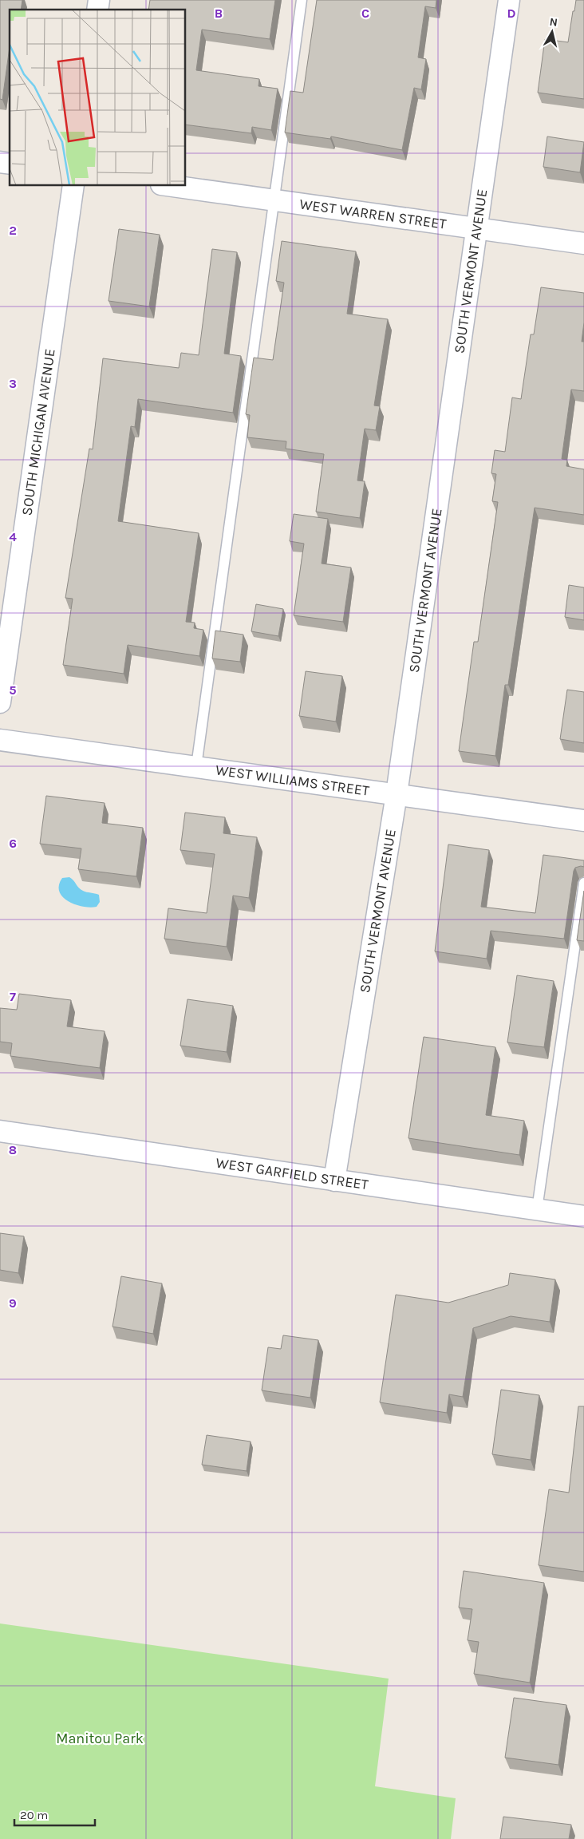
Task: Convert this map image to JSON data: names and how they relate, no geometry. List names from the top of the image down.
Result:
{
  "streets": {
    "street": [
      "WEST WARREN STREET",
      "SOUTH VERMONT AVENUE",
      "SOUTH MICHIGAN AVENUE",
      "WEST WILLIAMS STREET",
      "WEST GARFIELD STREET"
    ]
  },
  "crossings": [
    ["WEST WARREN STREET", "SOUTH VERMONT AVENUE"],
    ["SOUTH VERMONT AVENUE", "WEST WILLIAMS STREET"],
    ["SOUTH VERMONT AVENUE", "WEST GARFIELD STREET"]
  ],
  "parks": ["Manitou Park"],
  "scale_bar": "20 m",
  "north": "top",
  "grid": {
    "columns": ["B", "C", "D"],
    "rows": [
      "2",
      "3",
      "4",
      "5",
      "6",
      "7",
      "8",
      "9"
    ]
  }
}
